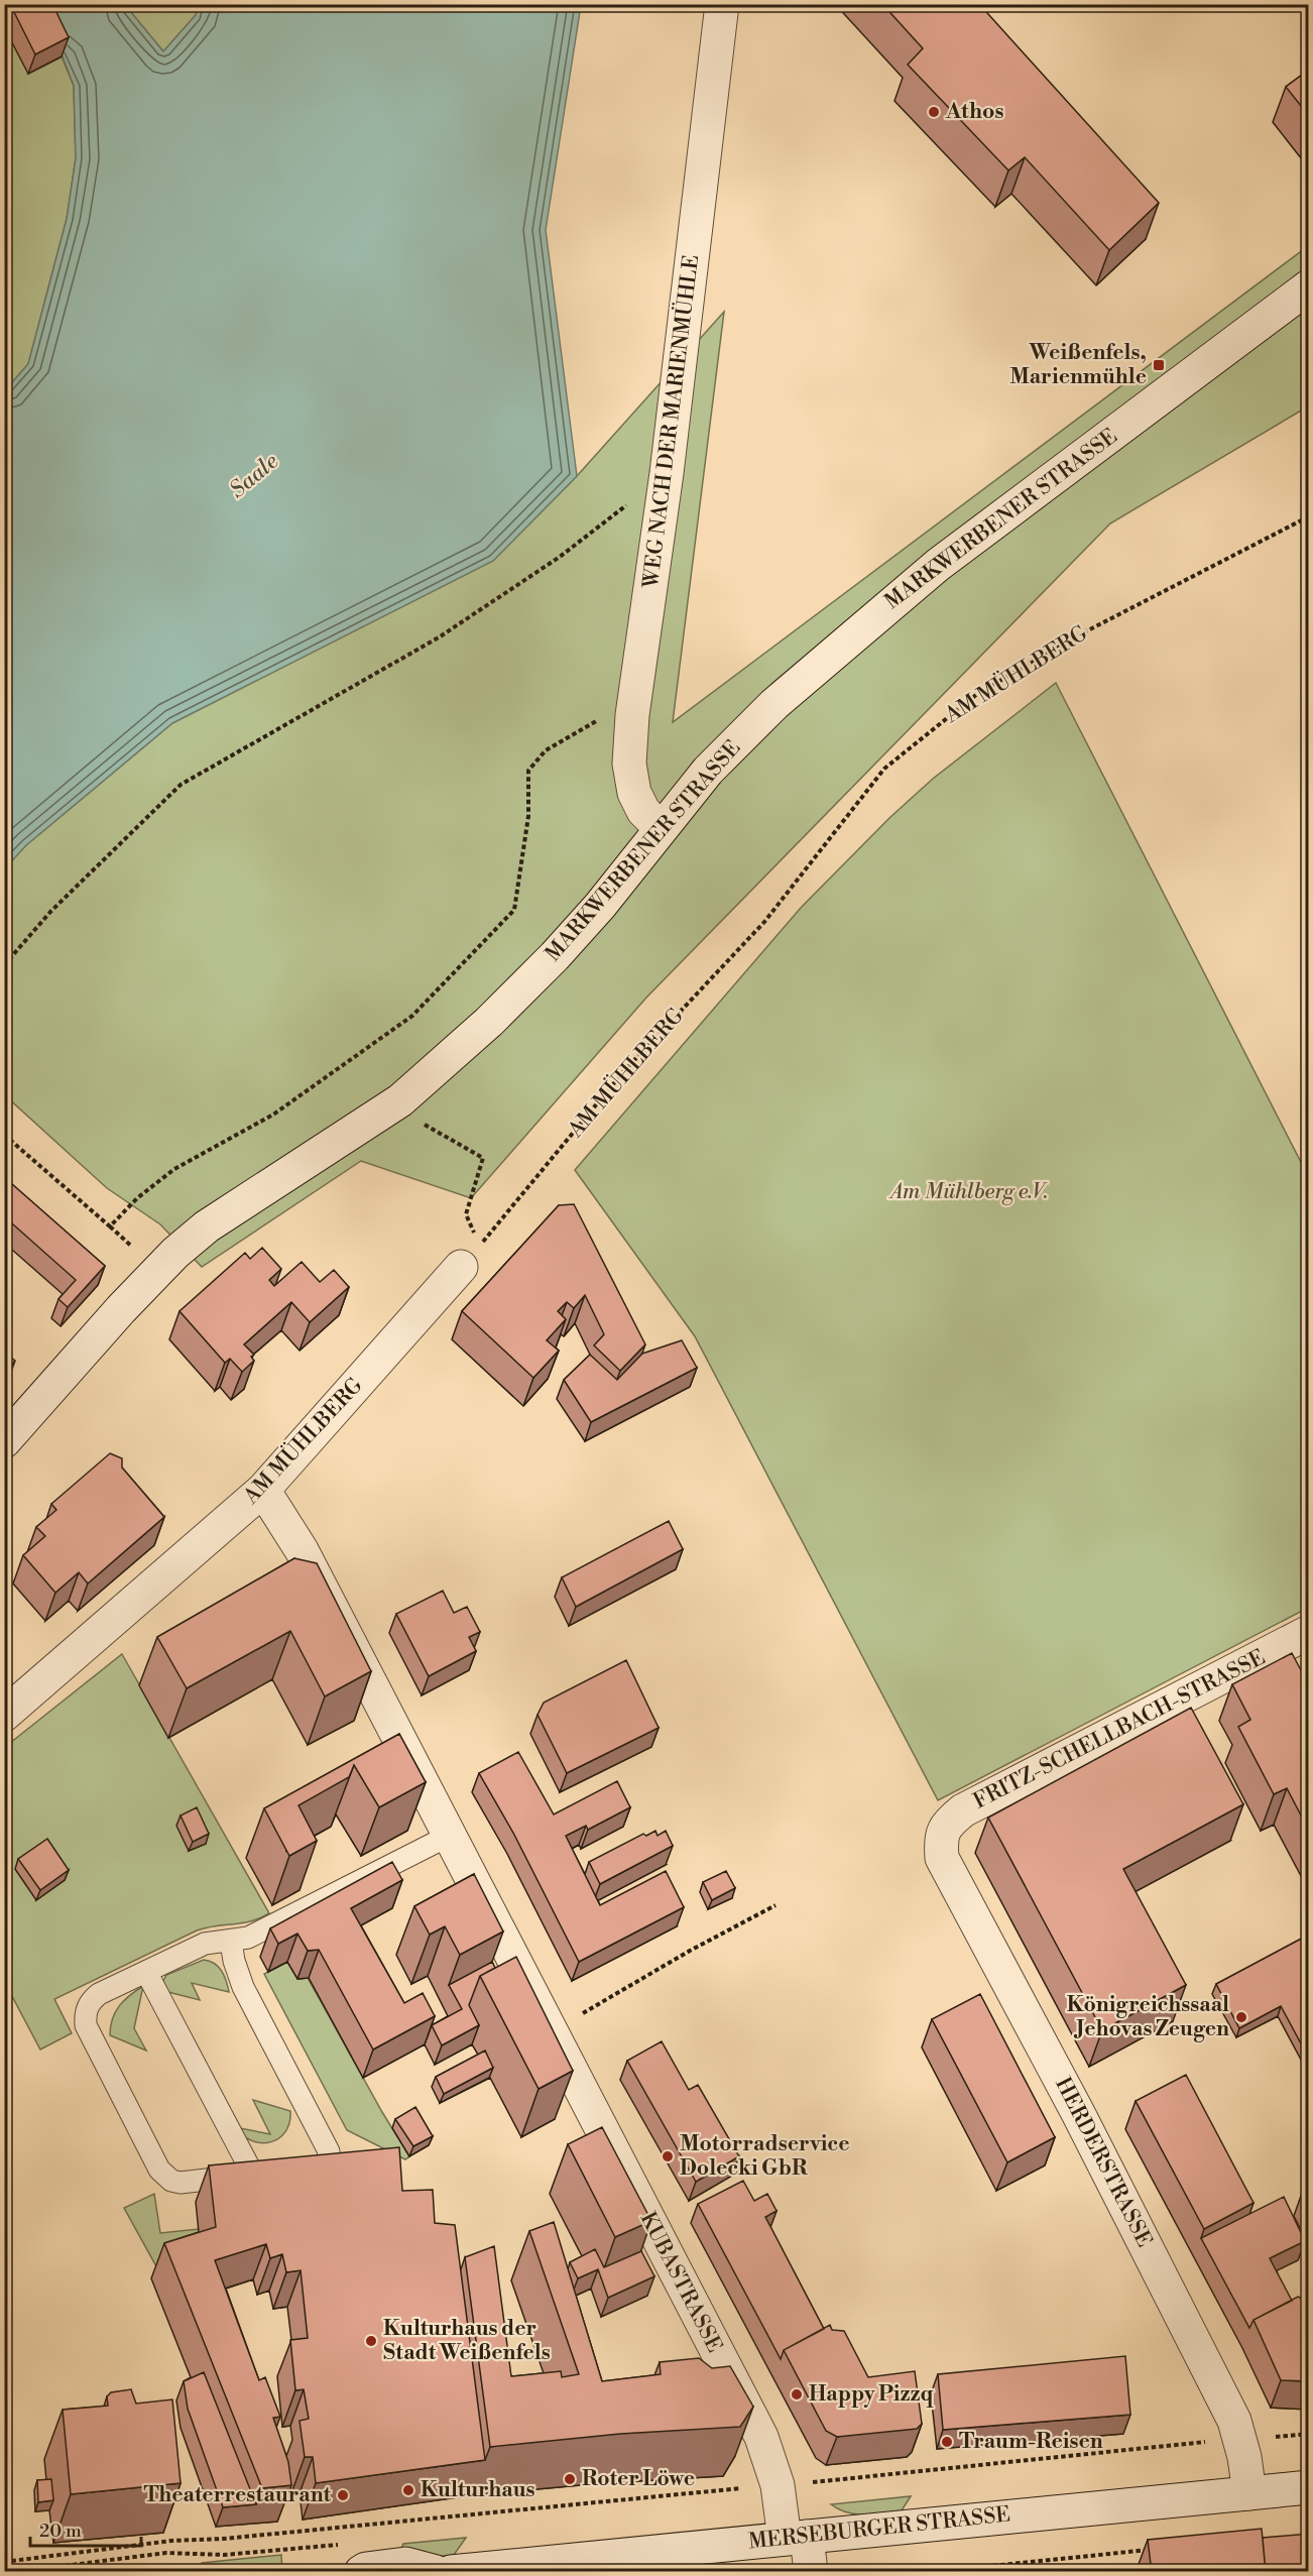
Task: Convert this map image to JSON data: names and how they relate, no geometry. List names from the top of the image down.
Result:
{
  "streets": {
    "street": [
      "WEG NACH DER MARIENMÜHLE",
      "MARKWERBENER STRASSE",
      "AM MÜHLBERG",
      "FRITZ-SCHELLBACH-STRASSE",
      "HERDERSTRASSE",
      "KUBASTRASSE",
      "MERSEBURGER STRASSE"
    ]
  },
  "crossings": [
    ["WEG NACH DER MARIENMÜHLE", "MARKWERBENER STRASSE"],
    ["AM MÜHLBERG", "KUBASTRASSE"],
    ["FRITZ-SCHELLBACH-STRASSE", "HERDERSTRASSE"],
    ["HERDERSTRASSE", "MERSEBURGER STRASSE"],
    ["KUBASTRASSE", "MERSEBURGER STRASSE"]
  ],
  "water": ["Saale"],
  "parks": ["Am Mühlberg e.V."],
  "places": {
    "other": [
      "Athos",
      "Königreichssaal Jehovas Zeugen",
      "Motorradservice Dolecki GbR",
      "Kulturhaus der Stadt Weißenfels",
      "Happy Pizzq",
      "Traum-Reisen",
      "Roter Löwe",
      "Kulturhaus",
      "Theaterrestaurant"
    ],
    "transit": ["Weißenfels, Marienmühle"]
  },
  "scale_bar": "20 m"
}
